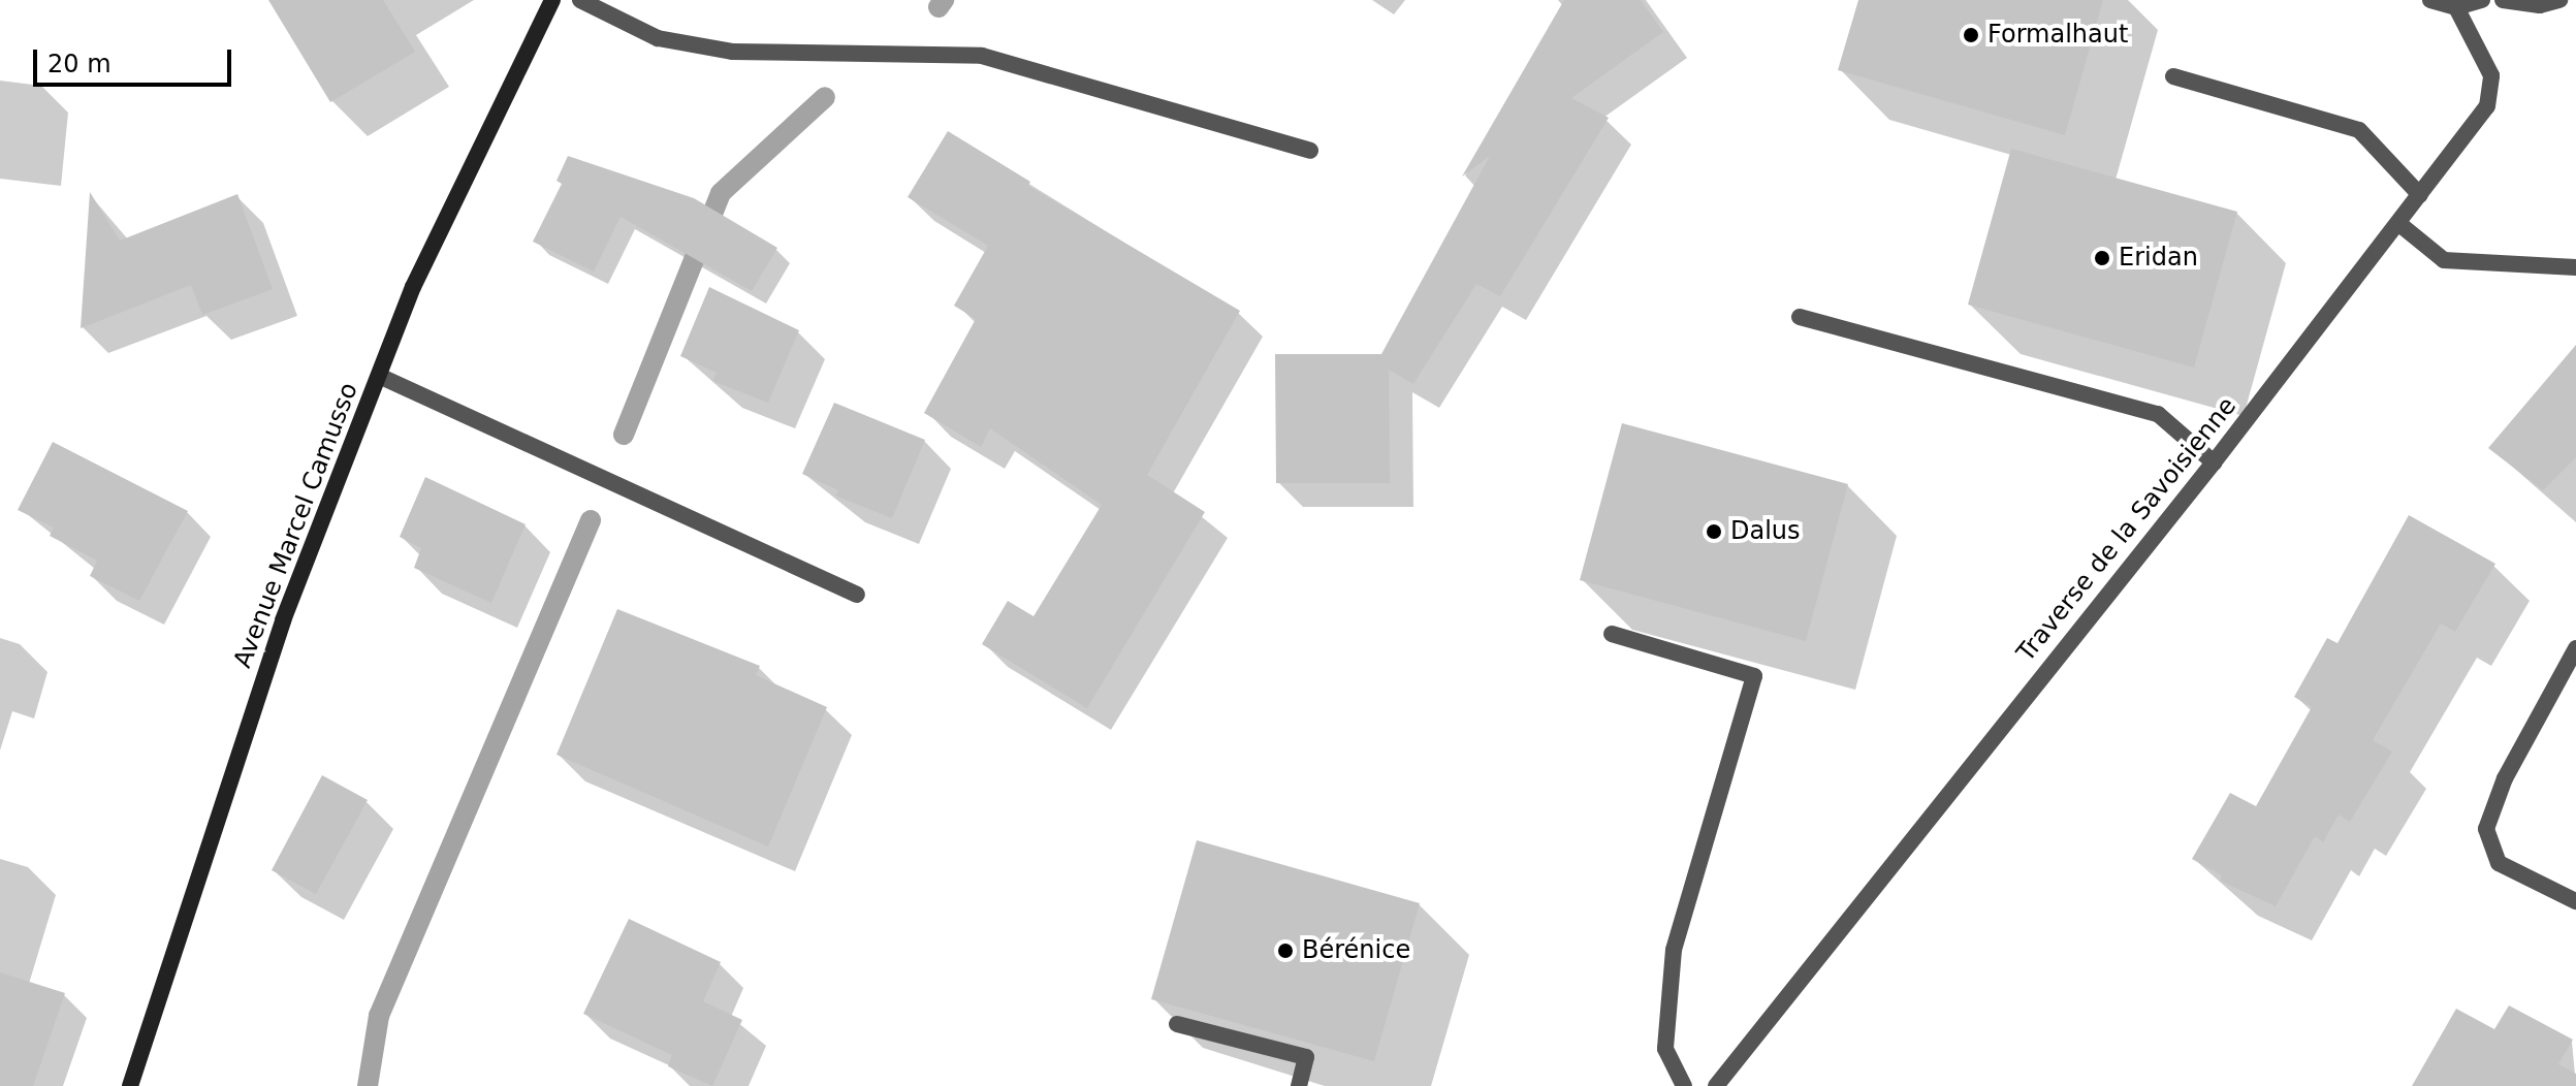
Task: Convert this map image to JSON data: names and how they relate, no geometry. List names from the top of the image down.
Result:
{
  "streets": {
    "street": ["Avenue Marcel Camusso"],
    "lane": ["Traverse de la Savoisienne"]
  },
  "places": [
    "Formalhaut",
    "Eridan",
    "Dalus",
    "Bérénice"
  ],
  "scale_bar": "20 m"
}
